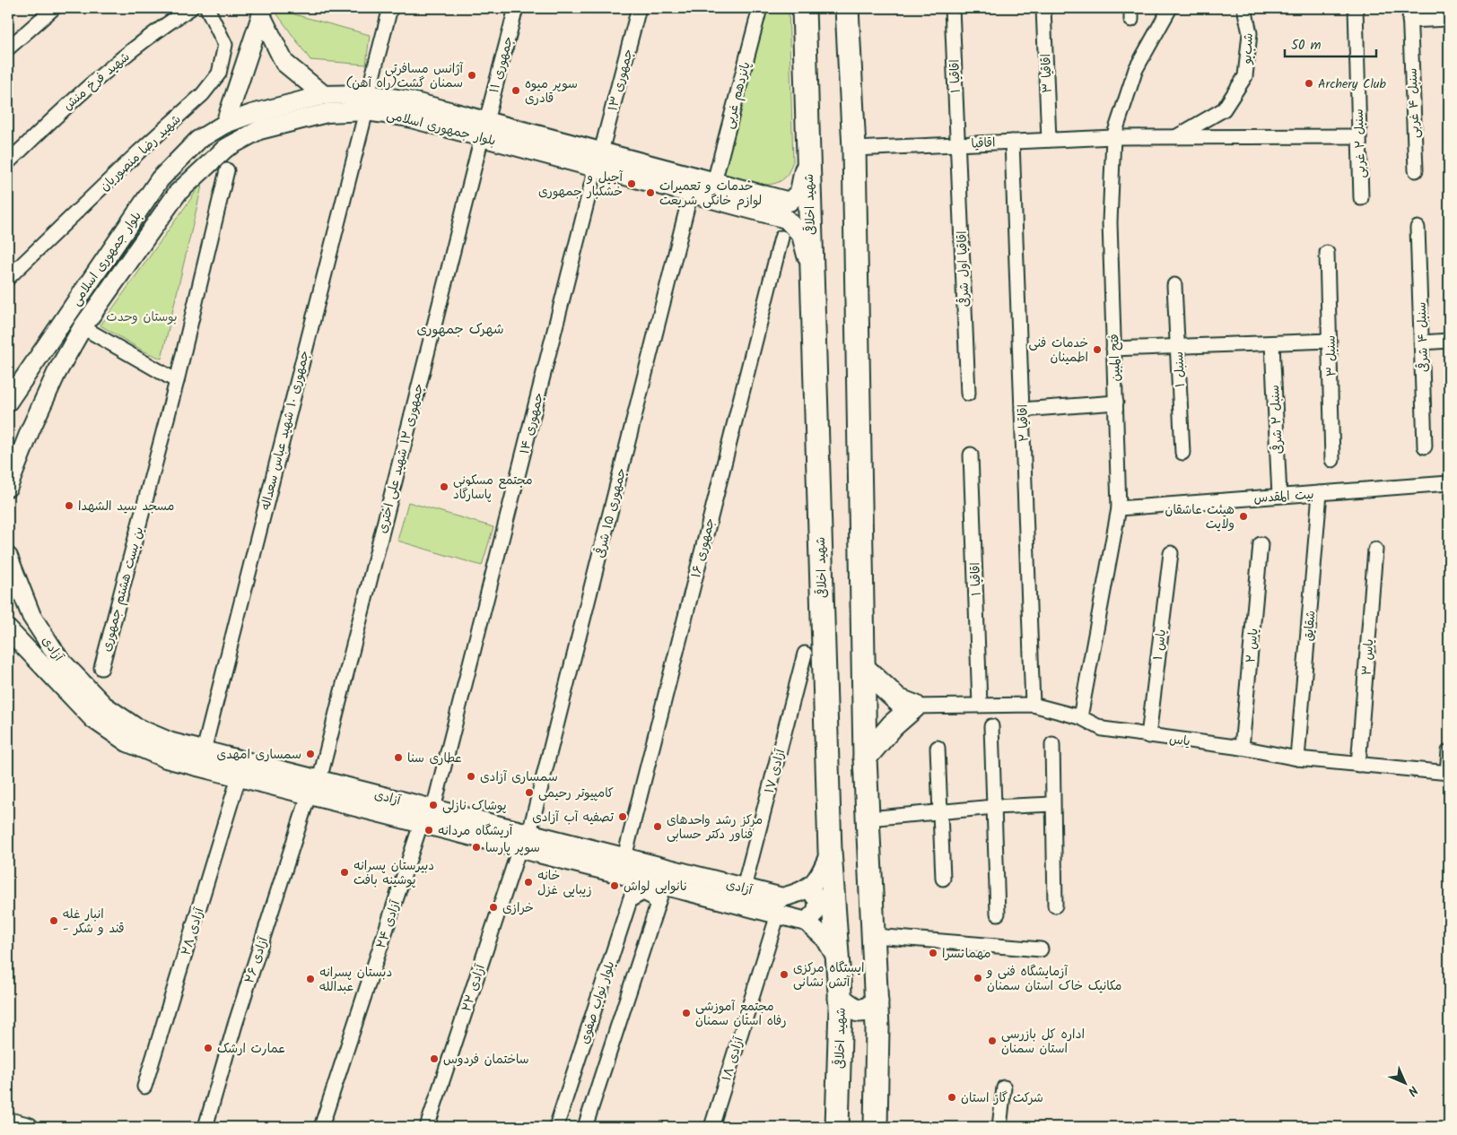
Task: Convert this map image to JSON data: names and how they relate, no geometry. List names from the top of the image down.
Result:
{
  "streets": {
    "main road": ["شهید اخلاقی"],
    "street": [
      "شب‌بو",
      "جمهوری ۱۱",
      "اقاقیا ۳",
      "اقاقیا ۱",
      "جمهوری ۱۳",
      "شهید فرخ منش",
      "پانزدهم غربی",
      "سنبل ۴ غربی",
      "بلوار جمهوری اسلامی",
      "اقاقیا",
      "سنبل ۲ غربی",
      "شهید رضا منصوریان",
      "اقاقیا اول شرقی",
      "سنبل ۴ شرقی",
      "سنبل ۳",
      "فتح المبین",
      "سنبل ۱",
      "سنبل ۲ شرقی",
      "جمهوری ۱۴",
      "اقاقیا ۲",
      "جمهوری ۱۰ شهید عباس سعداله",
      "جمهوری ۱۲ شهید علی اختری",
      "بیت المقدس",
      "جمهوری ۱۵ شرقی",
      "جمهوری ۱۶",
      "بن بست هشتم جمهوری",
      "شقایق",
      "یاس ۱",
      "یاس ۲",
      "آزادی",
      "یاس ۳",
      "یاس",
      "آزادی ۱۷",
      "آزادی ۲۴",
      "آزادی ۲۸",
      "آزادی ۲۶",
      "آزادی ۲۲",
      "بلوار نواب صفوی",
      "آزادی ۱۸"
    ]
  },
  "crossings": [
    ["شب‌بو", "اقاقیا"],
    ["جمهوری ۱۱", "بلوار جمهوری اسلامی"],
    ["جمهوری ۱۱", "جمهوری ۱۲ شهید علی اختری"],
    ["اقاقیا ۳", "اقاقیا"],
    ["اقاقیا ۱", "اقاقیا"],
    ["اقاقیا ۱", "اقاقیا اول شرقی"],
    ["اقاقیا ۱", "یاس"],
    ["جمهوری ۱۳", "بلوار جمهوری اسلامی"],
    ["جمهوری ۱۳", "جمهوری ۱۴"],
    ["پانزدهم غربی", "بلوار جمهوری اسلامی"],
    ["بلوار جمهوری اسلامی", "جمهوری ۱۴"],
    ["بلوار جمهوری اسلامی", "جمهوری ۱۰ شهید عباس سعداله"],
    ["بلوار جمهوری اسلامی", "جمهوری ۱۲ شهید علی اختری"],
    ["بلوار جمهوری اسلامی", "جمهوری ۱۵ شرقی"],
    ["اقاقیا", "سنبل ۲ غربی"],
    ["اقاقیا", "اقاقیا اول شرقی"],
    ["اقاقیا", "فتح المبین"],
    ["اقاقیا", "اقاقیا ۲"],
    ["شهید اخلاقی", "آزادی"],
    ["فتح المبین", "بیت المقدس"],
    ["فتح المبین", "یاس"],
    ["سنبل ۲ شرقی", "بیت المقدس"],
    ["جمهوری ۱۴", "آزادی"],
    ["اقاقیا ۲", "یاس"],
    ["جمهوری ۱۰ شهید عباس سعداله", "آزادی"],
    ["جمهوری ۱۲ شهید علی اختری", "آزادی"],
    ["بیت المقدس", "شقایق"],
    ["جمهوری ۱۵ شرقی", "آزادی"],
    ["جمهوری ۱۶", "آزادی"],
    ["شقایق", "یاس"],
    ["یاس ۱", "یاس"],
    ["یاس ۲", "یاس"],
    ["آزادی", "آزادی ۱۷"],
    ["آزادی", "آزادی ۲۴"],
    ["آزادی", "آزادی ۲۸"],
    ["آزادی", "آزادی ۲۶"],
    ["آزادی", "آزادی ۲۲"],
    ["آزادی", "بلوار نواب صفوی"],
    ["آزادی", "آزادی ۱۸"],
    ["یاس ۳", "یاس"]
  ],
  "districts": ["شهرک جمهوری"],
  "parks": ["بوستان وحدت"],
  "places": [
    "آژانس مسافرتی سمنان گشت(راه آهن)",
    "Archery Club",
    "سوپر میوه قادری",
    "آجیل و خشکبار جمهوری",
    "خدمات و تعمیرات لوازم خانگی شریعت",
    "خدمات فنی اطمینان",
    "مجتمع مسکونی پاسارگاد",
    "مسجد سید الشهدا",
    "هیئت عاشقان ولایت",
    "سمساری امهدی",
    "عطاری سنا",
    "سمساری آزادی",
    "کامپیوتر رحیمی",
    "پوشاک نازلی",
    "تصفیه آب آزادی",
    "مرکز رشد واحدهای فناور دکتر حسابی",
    "آریشگاه مردانه",
    "سوپر پارسا",
    "دبیرستان پسرانه پوشینه بافت",
    "خانه زیبایی غزل",
    "نانوایی لواش",
    "خرازی",
    "انبار غله - قند و شکر",
    "مهمانسرا",
    "ایستگاه مرکزی آتش نشانی",
    "آزمایشگاه فنی و مکانیک خاک استان سمنان",
    "دبستان پسرانه عبدالله",
    "مجتمع آموزشی رفاه استان سمنان",
    "اداره کل بازرسی استان سمنان",
    "عمارت ارشک",
    "ساختمان فردوس",
    "شرکت گاز استان"
  ],
  "scale_bar": "50 m",
  "north": "bottom right"
}
